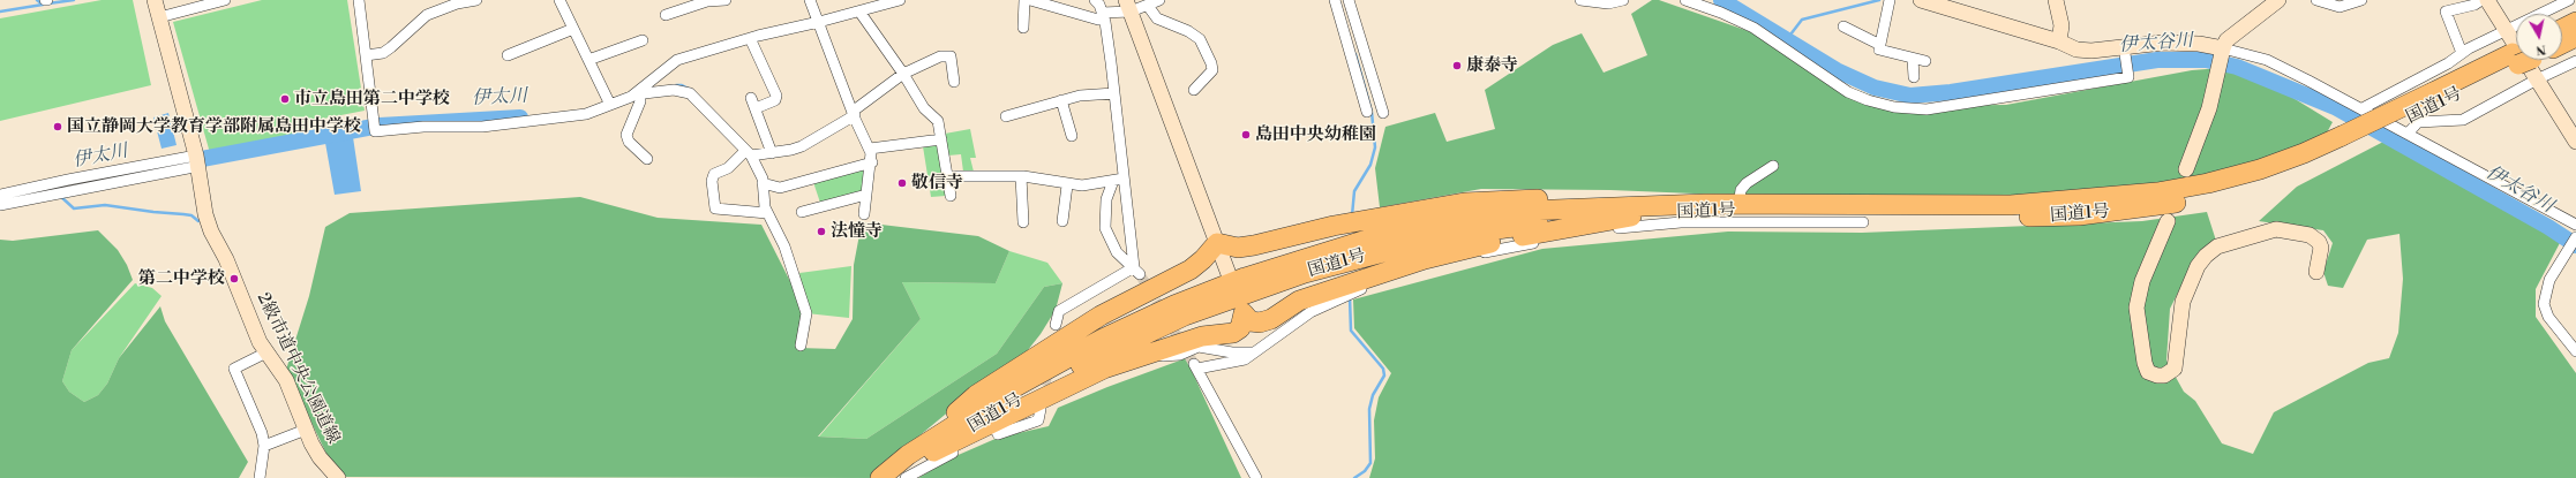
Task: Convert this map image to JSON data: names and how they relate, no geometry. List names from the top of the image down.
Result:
{
  "streets": {
    "highway": ["国道1号"],
    "street": ["2級市道中央公園道線"]
  },
  "water": ["伊太谷川", "伊太川"],
  "places": [
    "康泰寺",
    "市立島田第二中学校",
    "国立静岡大学教育学部附属島田中学校",
    "島田中央幼稚園",
    "敬信寺",
    "法憧寺",
    "第二中学校"
  ],
  "north": "bottom"
}
